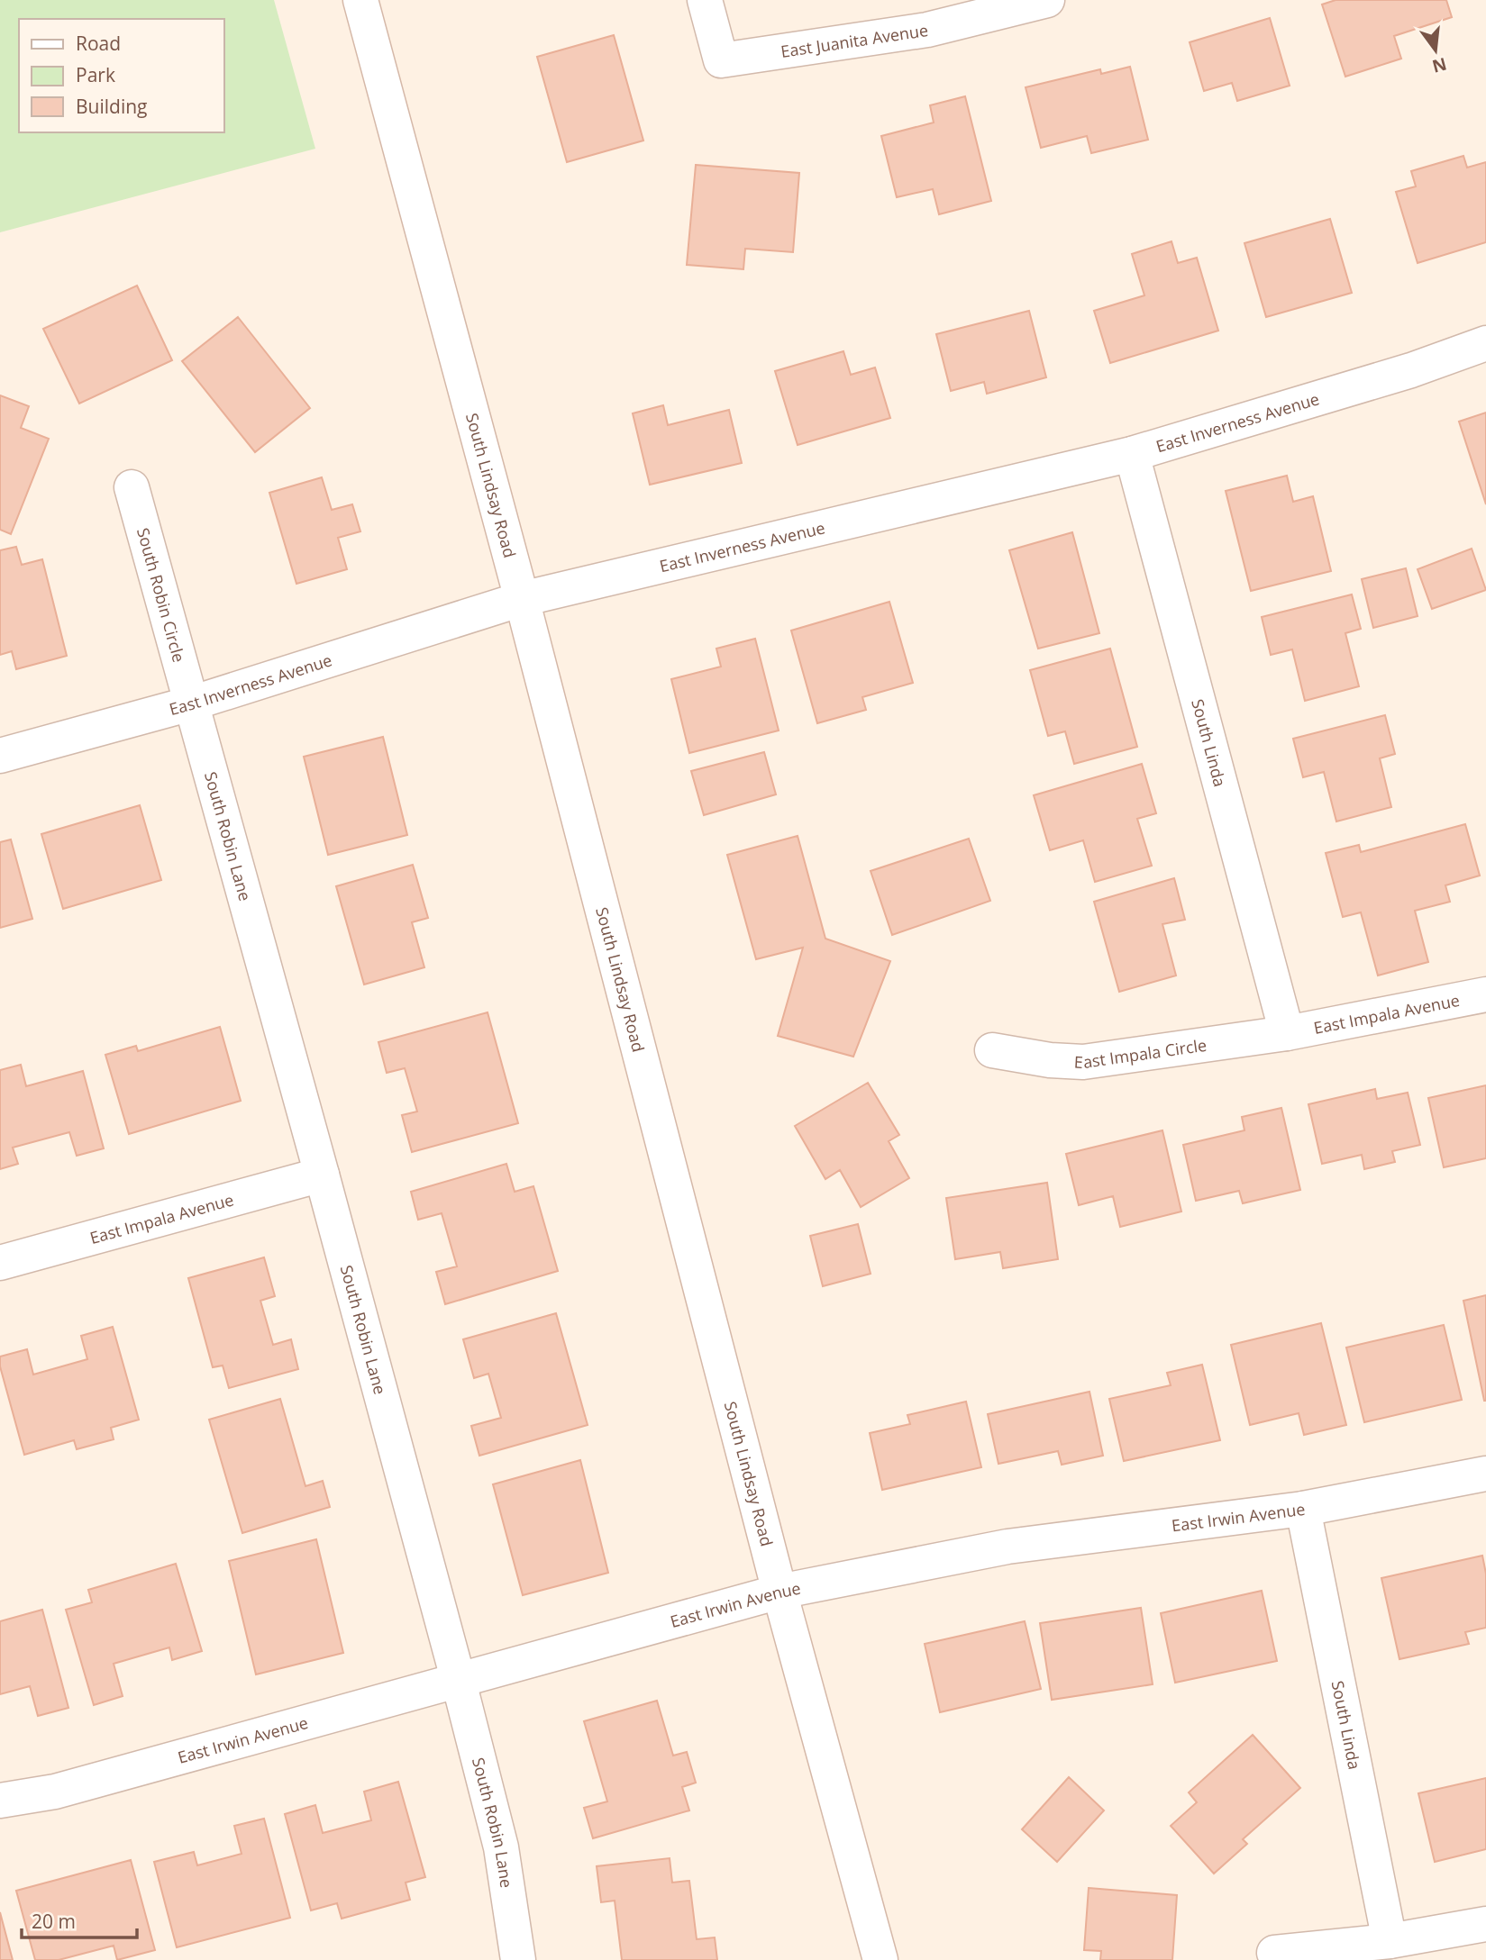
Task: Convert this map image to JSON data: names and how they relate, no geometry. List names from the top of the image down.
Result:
{
  "streets": {
    "street": [
      "East Juanita Avenue",
      "East Inverness Avenue",
      "South Lindsay Road",
      "South Robin Circle",
      "South Linda",
      "South Robin Lane",
      "East Impala Avenue",
      "East Impala Circle",
      "East Irwin Avenue"
    ]
  },
  "crossings": [
    ["East Inverness Avenue", "South Lindsay Road"],
    ["East Inverness Avenue", "South Robin Circle"],
    ["East Inverness Avenue", "South Linda"],
    ["East Inverness Avenue", "South Robin Lane"],
    ["South Lindsay Road", "East Irwin Avenue"],
    ["South Robin Circle", "South Robin Lane"],
    ["South Linda", "East Impala Avenue"],
    ["South Linda", "East Impala Circle"],
    ["South Linda", "East Irwin Avenue"],
    ["South Robin Lane", "East Impala Avenue"],
    ["South Robin Lane", "East Irwin Avenue"],
    ["East Impala Avenue", "East Impala Circle"]
  ],
  "legend": ["Road", "Park", "Building"],
  "scale_bar": "20 m",
  "north": "bottom"
}
